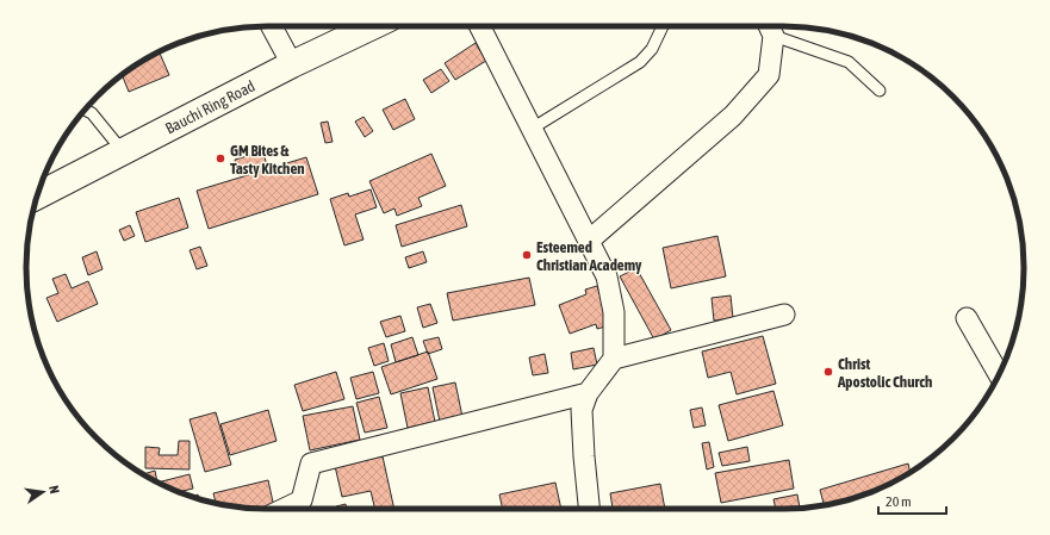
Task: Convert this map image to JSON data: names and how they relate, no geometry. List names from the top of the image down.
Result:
{
  "streets": {
    "main road": ["Bauchi Ring Road"]
  },
  "places": ["GM Bites & Tasty Kitchen", "Esteemed Christian Academy", "Christ Apostolic Church"],
  "scale_bar": "20 m",
  "north": "right"
}
